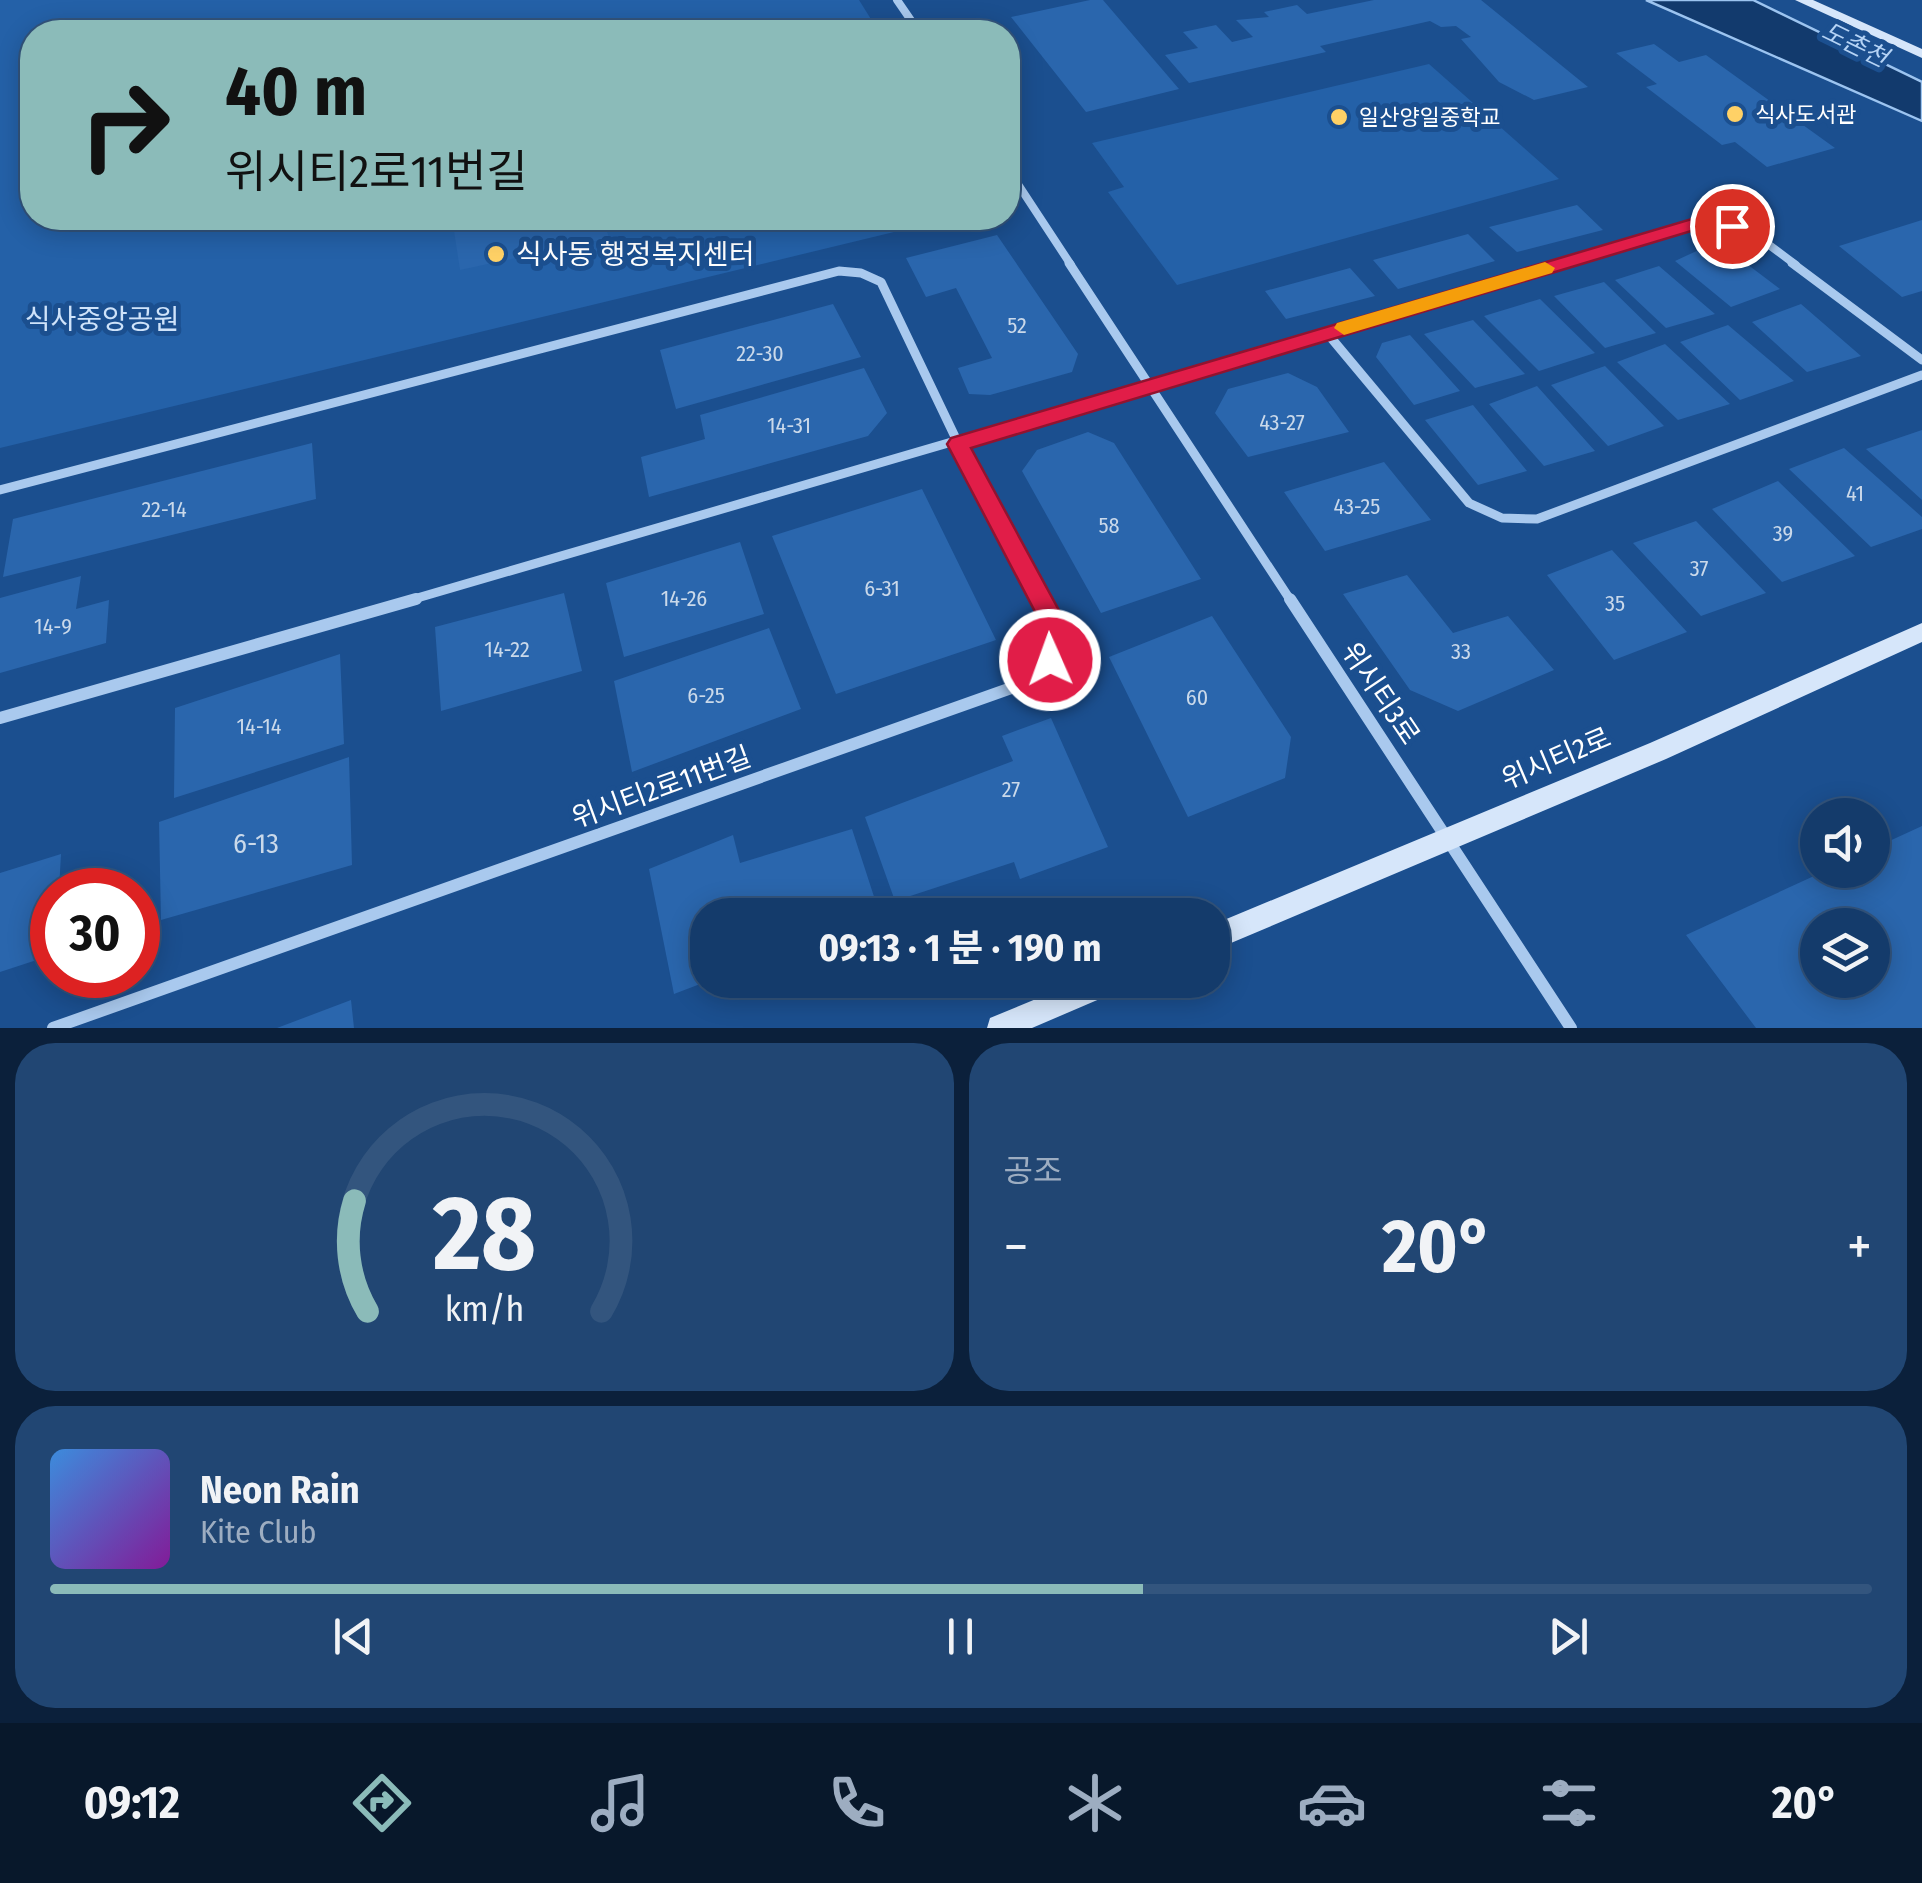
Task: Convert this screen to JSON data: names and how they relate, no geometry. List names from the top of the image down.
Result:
{
  "streets": {
    "street": ["위시티3로", "위시티2로", "위시티2로11번길"]
  },
  "crossings": [
    ["위시티3로", "위시티2로"]
  ],
  "water": ["도촌천"],
  "parks": ["식사중앙공원"],
  "places": ["식사도서관", "일산양일중학교", "식사동 행정복지센터"],
  "house_numbers": [
    "52",
    "22-30",
    "43-27",
    "14-31",
    "41",
    "43-25",
    "22-14",
    "58",
    "39",
    "37",
    "6-31",
    "14-26",
    "35",
    "14-9",
    "14-22",
    "33",
    "6-25",
    "60",
    "14-14",
    "27",
    "6-13"
  ],
  "page": {
    "turn": ["40 m", "위시티2로11번길"],
    "limit": "30",
    "trip": "09:13 · 1 분 · 190 m",
    "tile": "공조",
    "heat": ["−", "20°", "+"],
    "song": ["Neon Rain", "Kite Club"],
    "tabs": ["09:12", "20°"],
    "gauge": ["28", "km/h"]
  }
}
